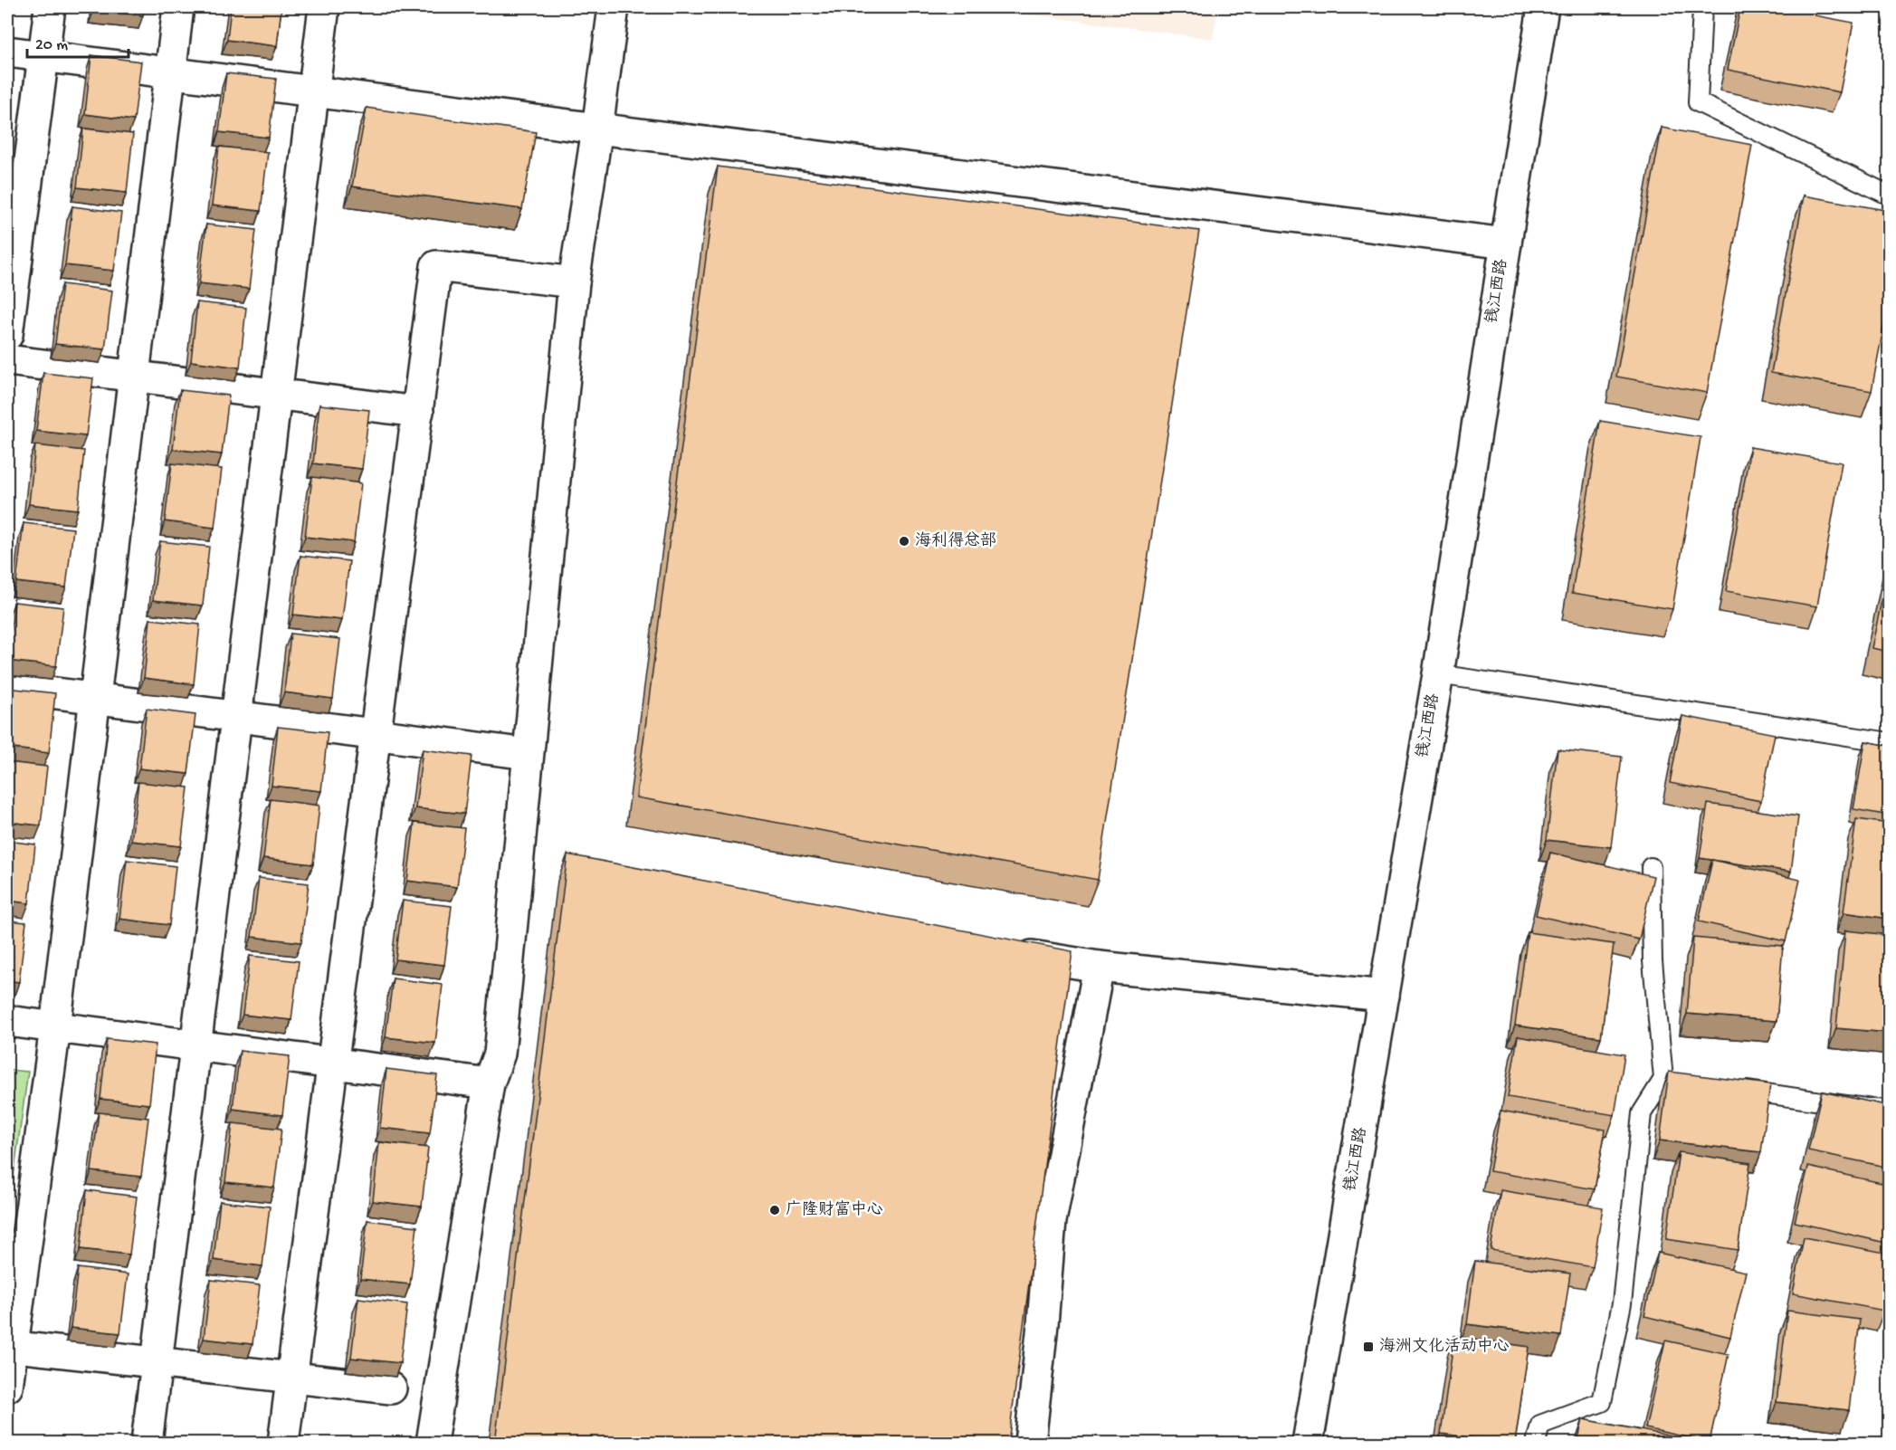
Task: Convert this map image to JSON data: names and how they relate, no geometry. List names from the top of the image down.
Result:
{
  "streets": {
    "street": ["钱江西路"]
  },
  "places": {
    "other": ["海利得总部", "广隆财富中心"],
    "transit": ["海洲文化活动中心"]
  },
  "scale_bar": "20 m"
}
